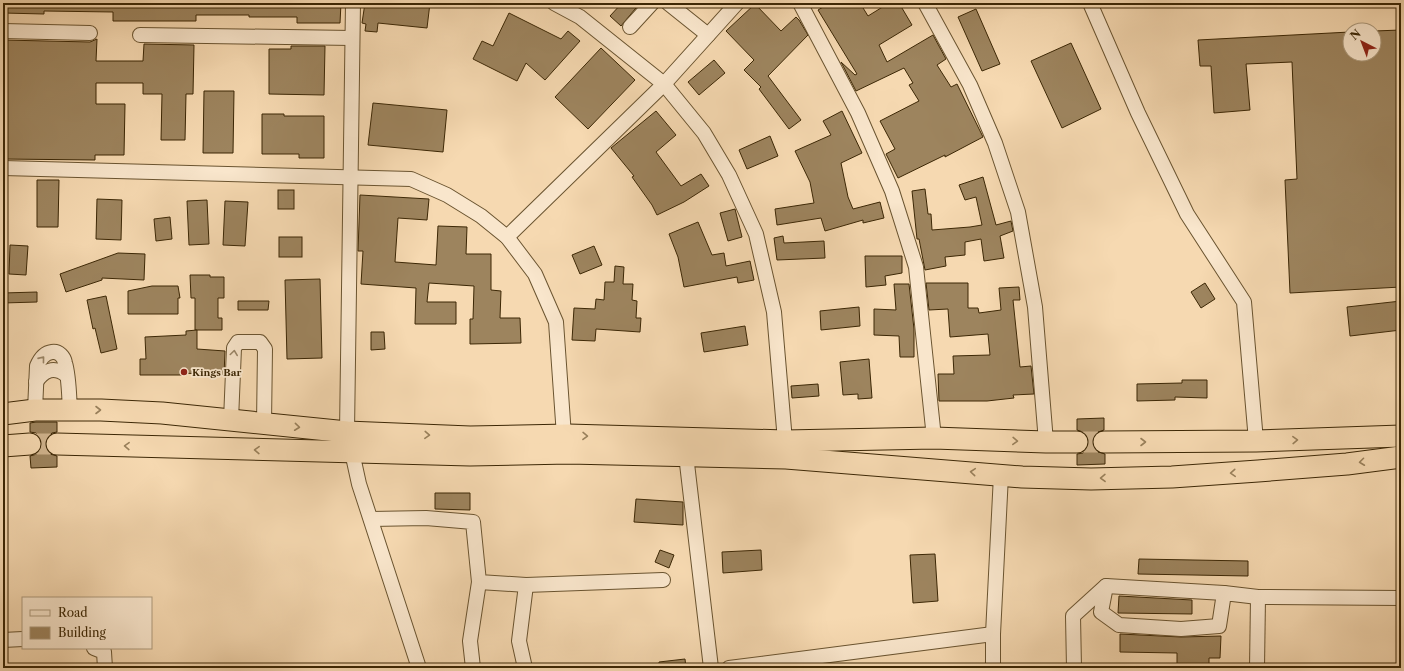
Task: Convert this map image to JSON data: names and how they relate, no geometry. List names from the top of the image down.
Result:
{
  "places": ["Kings Bar"],
  "legend": ["Road", "Building"],
  "north": "top left"
}
